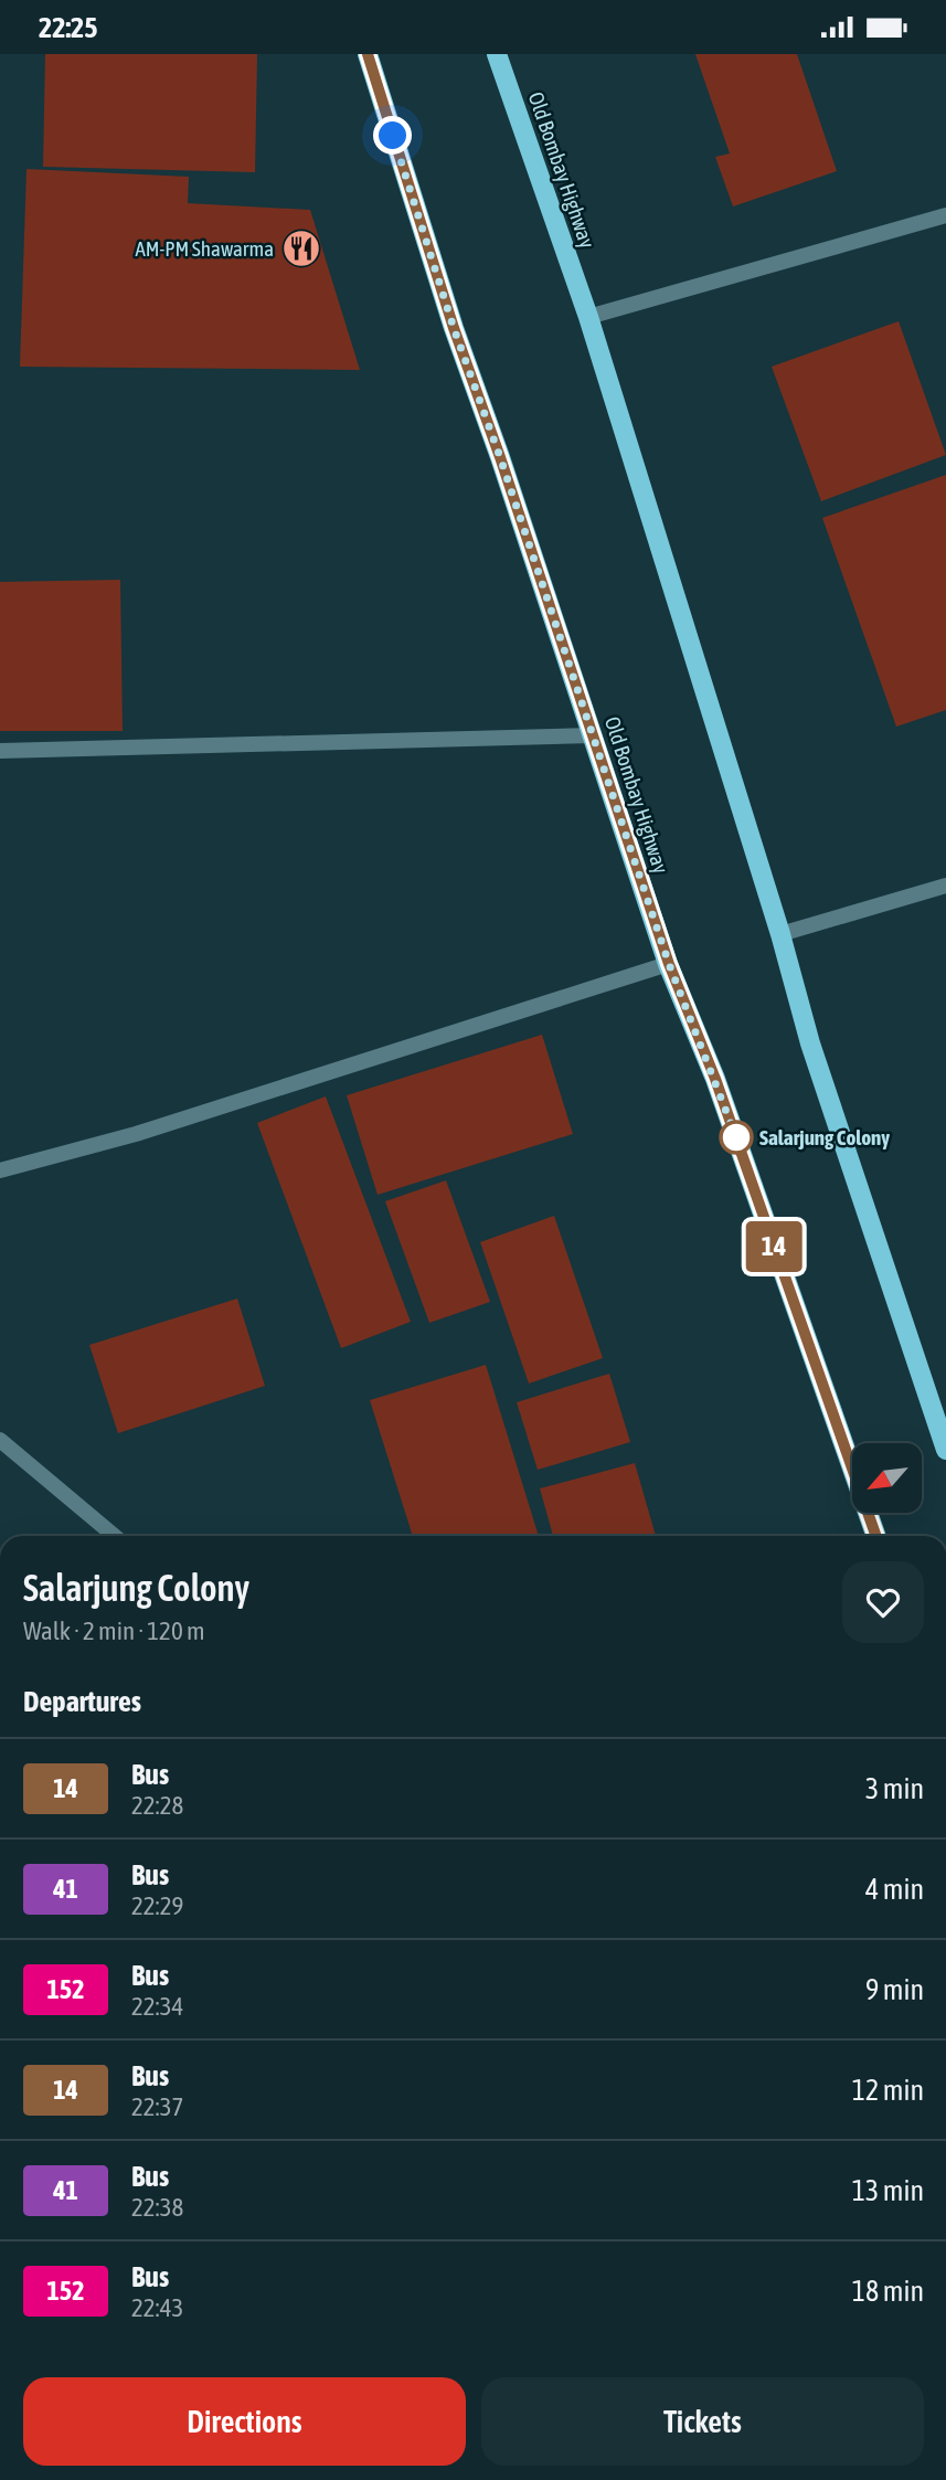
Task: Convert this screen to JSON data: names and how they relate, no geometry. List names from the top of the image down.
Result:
{
  "streets": {
    "main road": ["Old Bombay Highway"]
  },
  "places": {
    "restaurant": ["AM-PM Shawarma"],
    "other": ["Salarjung Colony"]
  },
  "lines": ["bus line 14"],
  "north": "bottom left",
  "page": {
    "status": "22:25",
    "on_map": "14",
    "heading": [
      ["Salarjung Colony", "Walk · 2 min · 120 m"],
      "Departures"
    ],
    "list": [
      {
        "mark": "14",
        "name": "Bus",
        "note": "22:28",
        "value": "3 min"
      },
      {
        "mark": "41",
        "name": "Bus",
        "note": "22:29",
        "value": "4 min"
      },
      {
        "mark": "152",
        "name": "Bus",
        "note": "22:34",
        "value": "9 min"
      },
      {
        "mark": "14",
        "name": "Bus",
        "note": "22:37",
        "value": "12 min"
      },
      {
        "mark": "41",
        "name": "Bus",
        "note": "22:38",
        "value": "13 min"
      },
      {
        "mark": "152",
        "name": "Bus",
        "note": "22:43",
        "value": "18 min"
      }
    ],
    "buttons": ["Directions", "Tickets"]
  }
}
